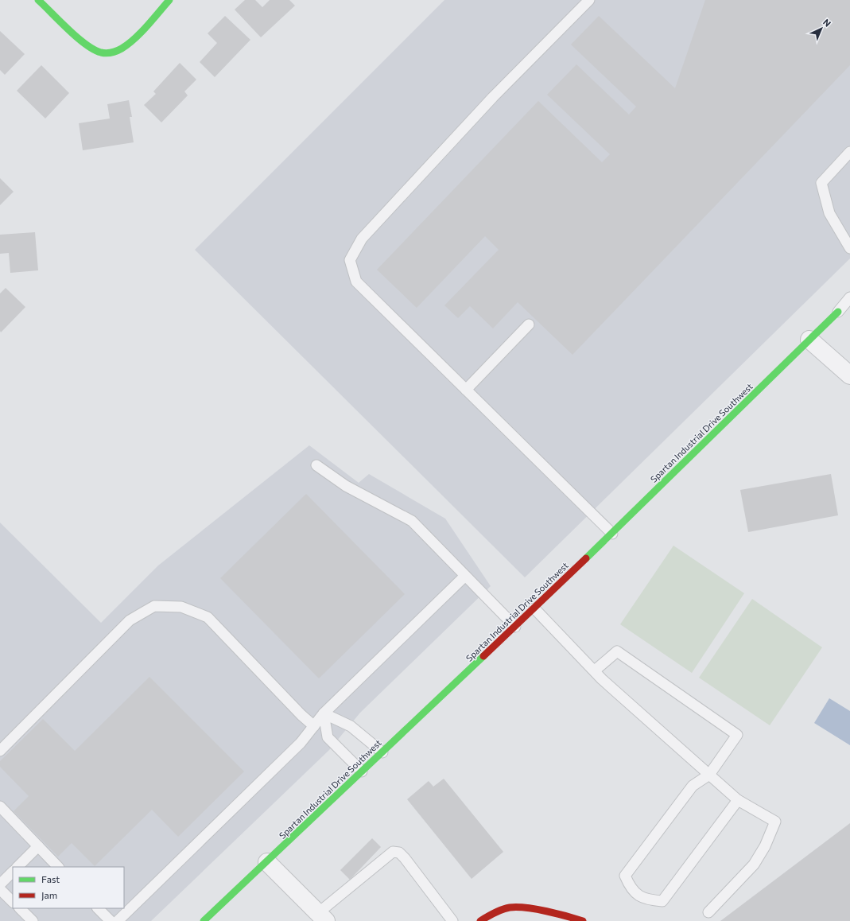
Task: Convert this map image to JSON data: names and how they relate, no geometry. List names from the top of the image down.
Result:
{
  "streets": {
    "street": ["Spartan Industrial Drive Southwest"]
  },
  "legend": ["Fast", "Jam"],
  "north": "top right"
}
